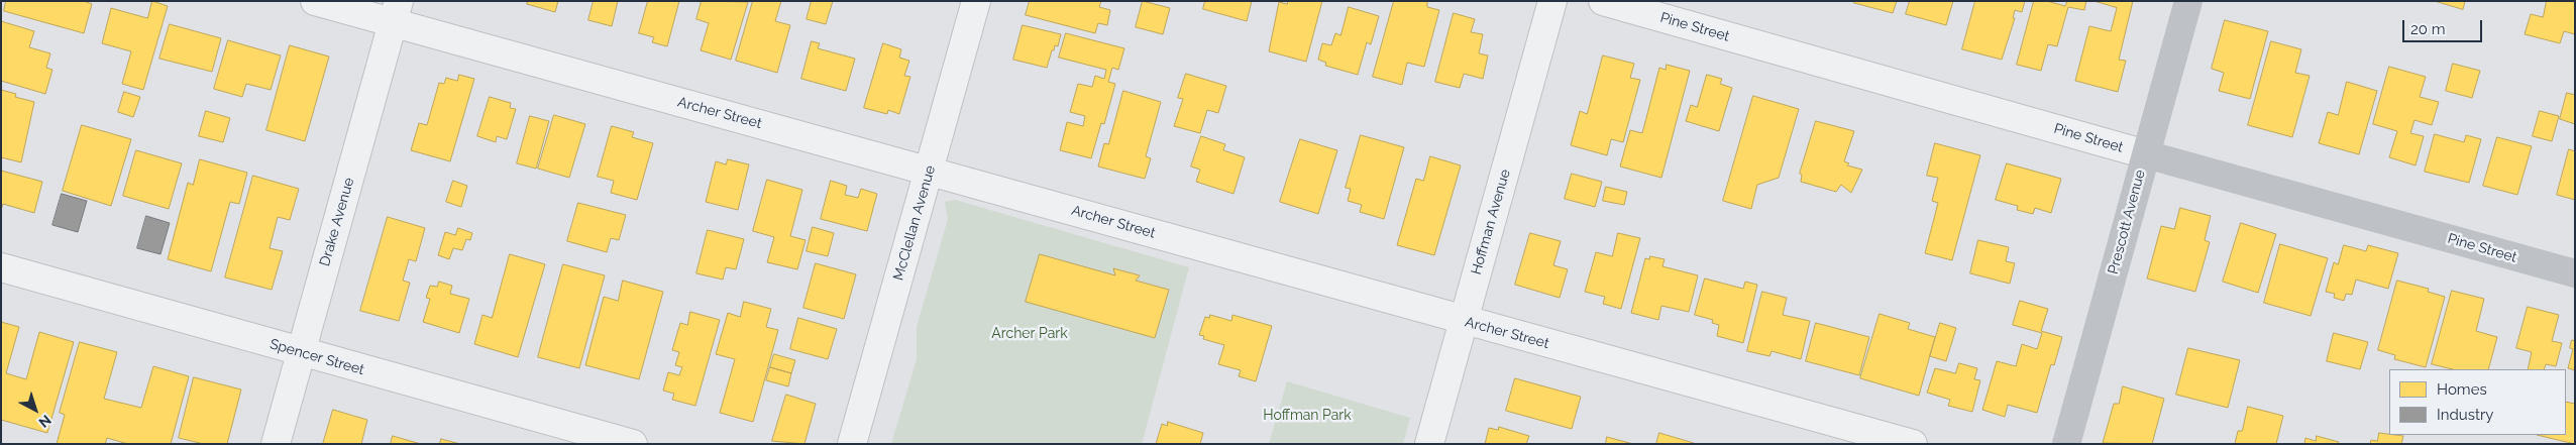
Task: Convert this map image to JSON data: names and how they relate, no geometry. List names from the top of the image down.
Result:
{
  "streets": {
    "street": [
      "Pine Street",
      "Archer Street",
      "Drake Avenue",
      "Hoffman Avenue",
      "Prescott Avenue",
      "McClellan Avenue",
      "Spencer Street"
    ]
  },
  "crossings": [
    ["Pine Street", "Prescott Avenue"],
    ["Archer Street", "Drake Avenue"],
    ["Archer Street", "Hoffman Avenue"],
    ["Archer Street", "McClellan Avenue"],
    ["Drake Avenue", "Spencer Street"]
  ],
  "parks": ["Archer Park", "Hoffman Park"],
  "legend": ["Homes", "Industry"],
  "scale_bar": "20 m",
  "north": "bottom right"
}
